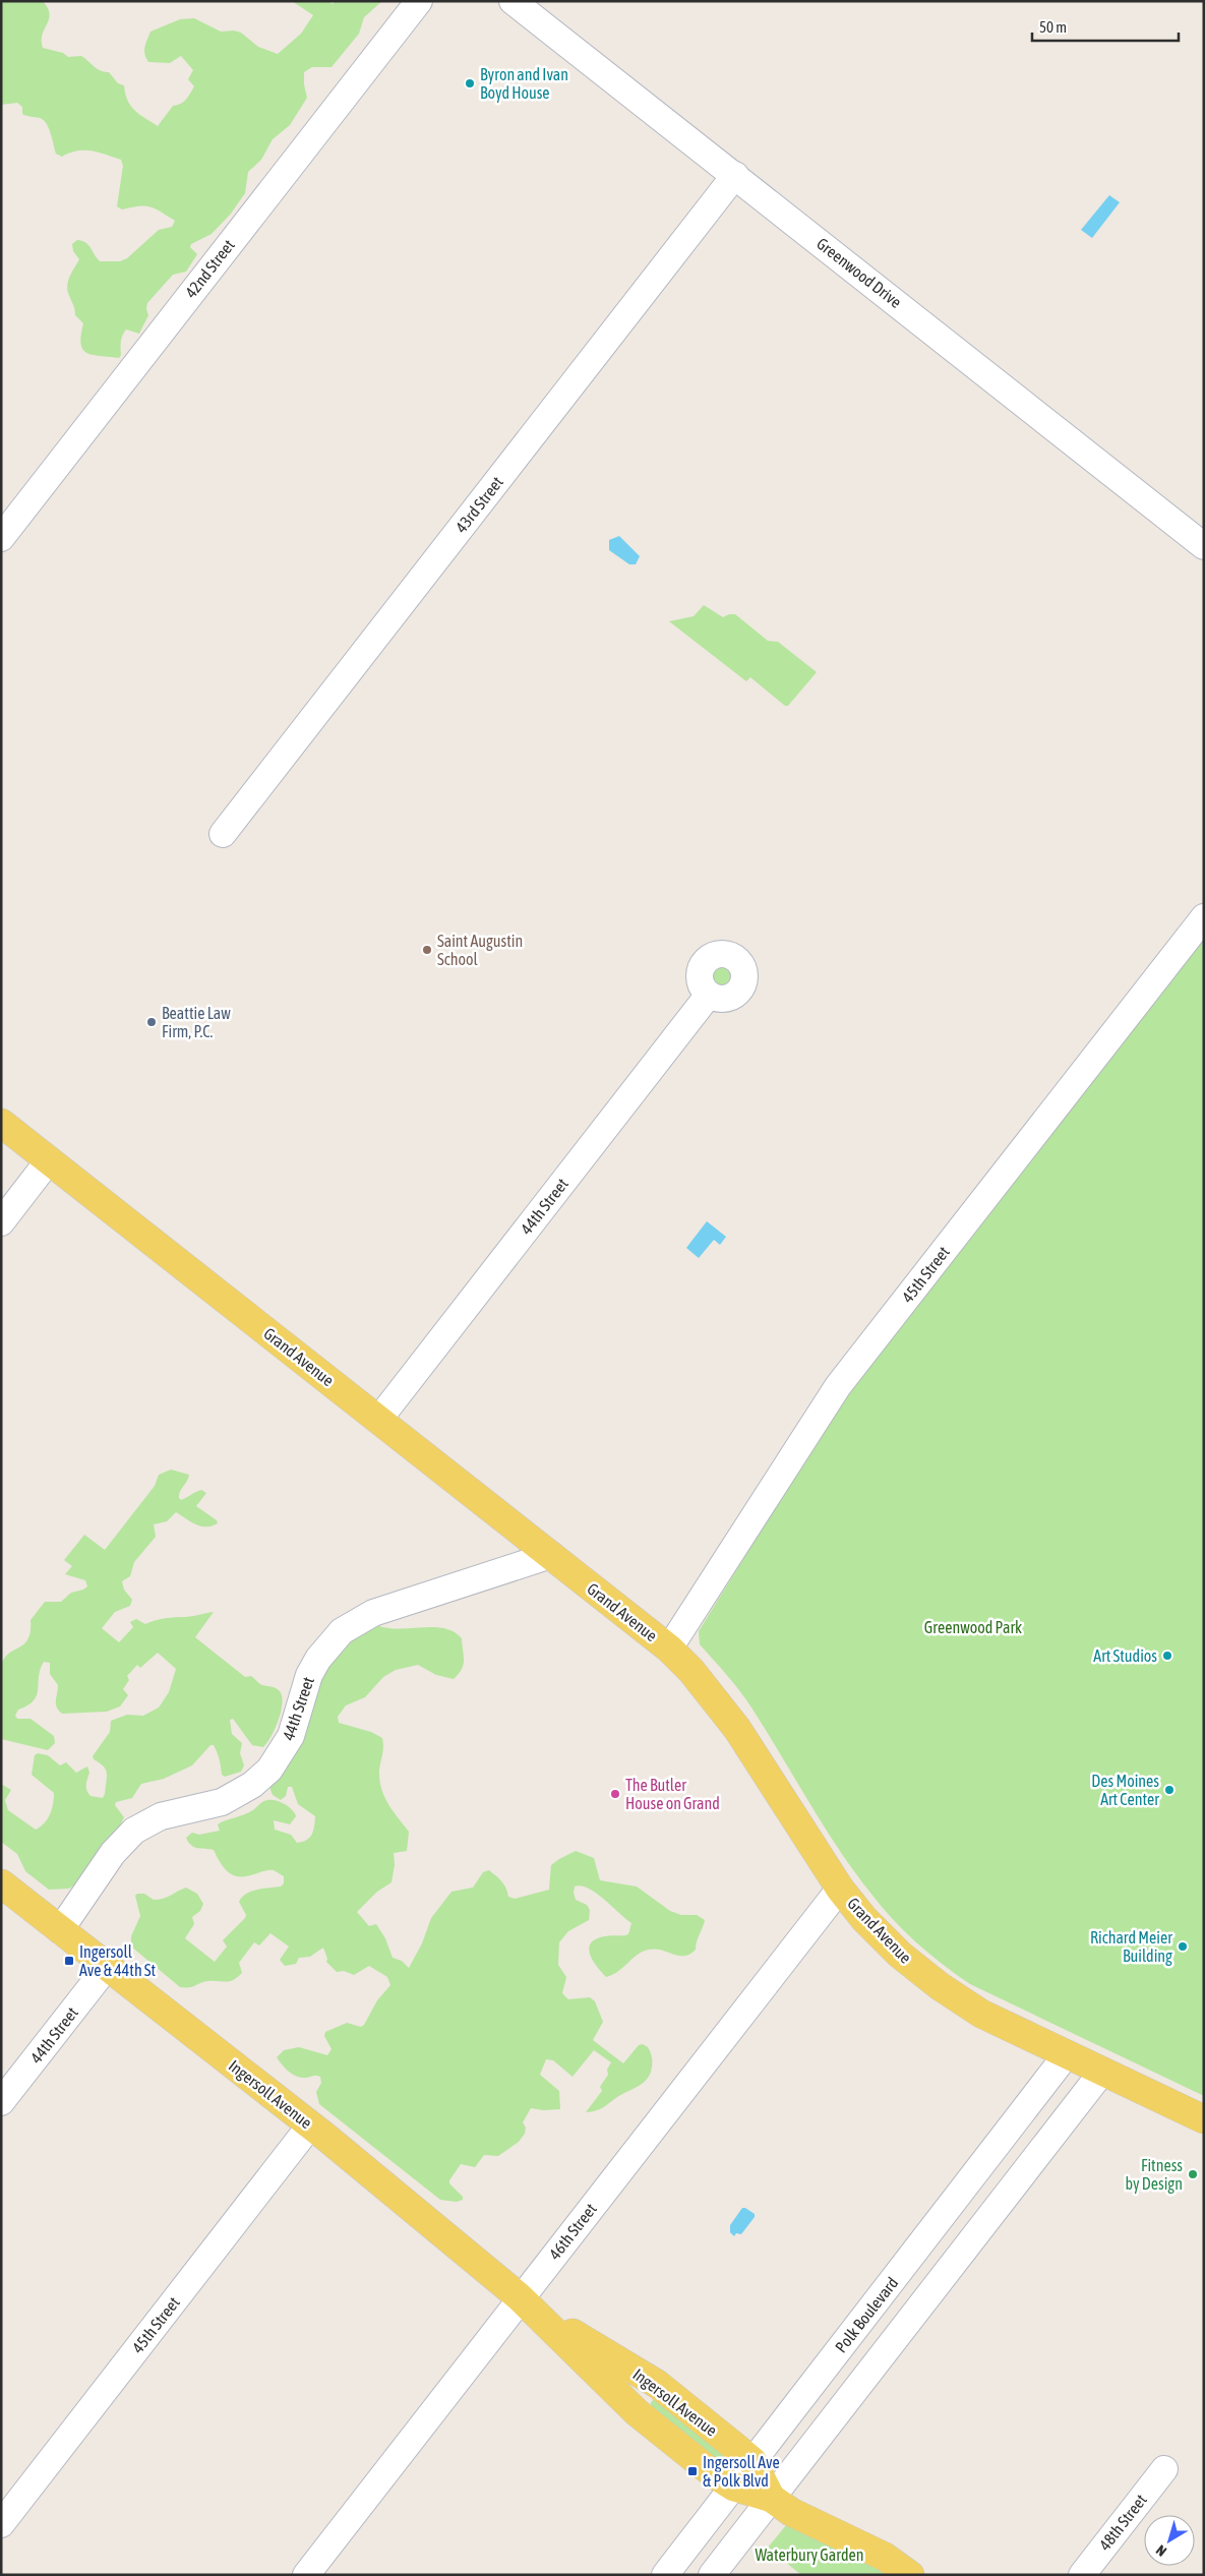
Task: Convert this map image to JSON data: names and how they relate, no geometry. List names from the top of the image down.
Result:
{
  "streets": {
    "main road": ["Grand Avenue", "Ingersoll Avenue"],
    "street": [
      "42nd Street",
      "Greenwood Drive",
      "43rd Street",
      "44th Street",
      "45th Street",
      "46th Street",
      "Polk Boulevard",
      "48th Street"
    ]
  },
  "crossings": [
    ["Greenwood Drive", "43rd Street"],
    ["44th Street", "Grand Avenue"],
    ["44th Street", "Ingersoll Avenue"],
    ["45th Street", "Grand Avenue"],
    ["45th Street", "Ingersoll Avenue"],
    ["Grand Avenue", "46th Street"],
    ["Grand Avenue", "Polk Boulevard"],
    ["Ingersoll Avenue", "46th Street"],
    ["Ingersoll Avenue", "Polk Boulevard"]
  ],
  "parks": ["Greenwood Park", "Waterbury Garden"],
  "places": {
    "other": [
      "Byron and Ivan Boyd House",
      "Saint Augustin School",
      "Beattie Law Firm, P.C.",
      "Art Studios",
      "Des Moines Art Center",
      "The Butler House on Grand",
      "Richard Meier Building",
      "Fitness by Design"
    ],
    "transit": ["Ingersoll Ave & 44th St", "Ingersoll Ave & Polk Blvd"]
  },
  "scale_bar": "50 m",
  "north": "bottom left"
}
